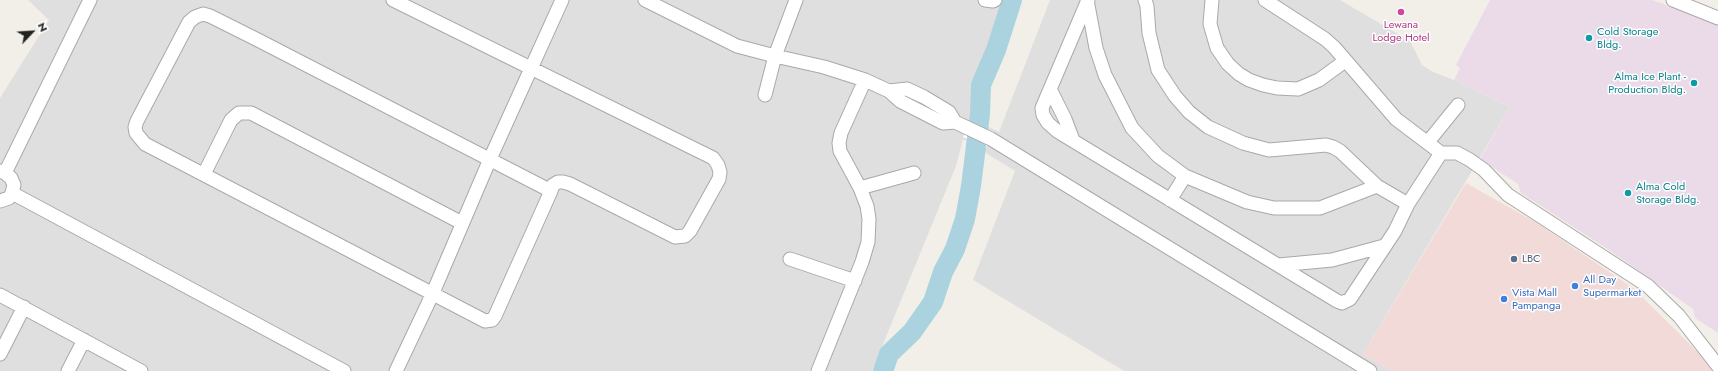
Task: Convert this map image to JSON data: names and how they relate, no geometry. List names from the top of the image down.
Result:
{
  "places": [
    "Lewana Lodge Hotel",
    "Cold Storage Bldg.",
    "Alma Ice Plant - Production Bldg.",
    "Alma Cold Storage Bldg.",
    "LBC",
    "All Day Supermarket",
    "Vista Mall Pampanga"
  ],
  "north": "top right"
}
